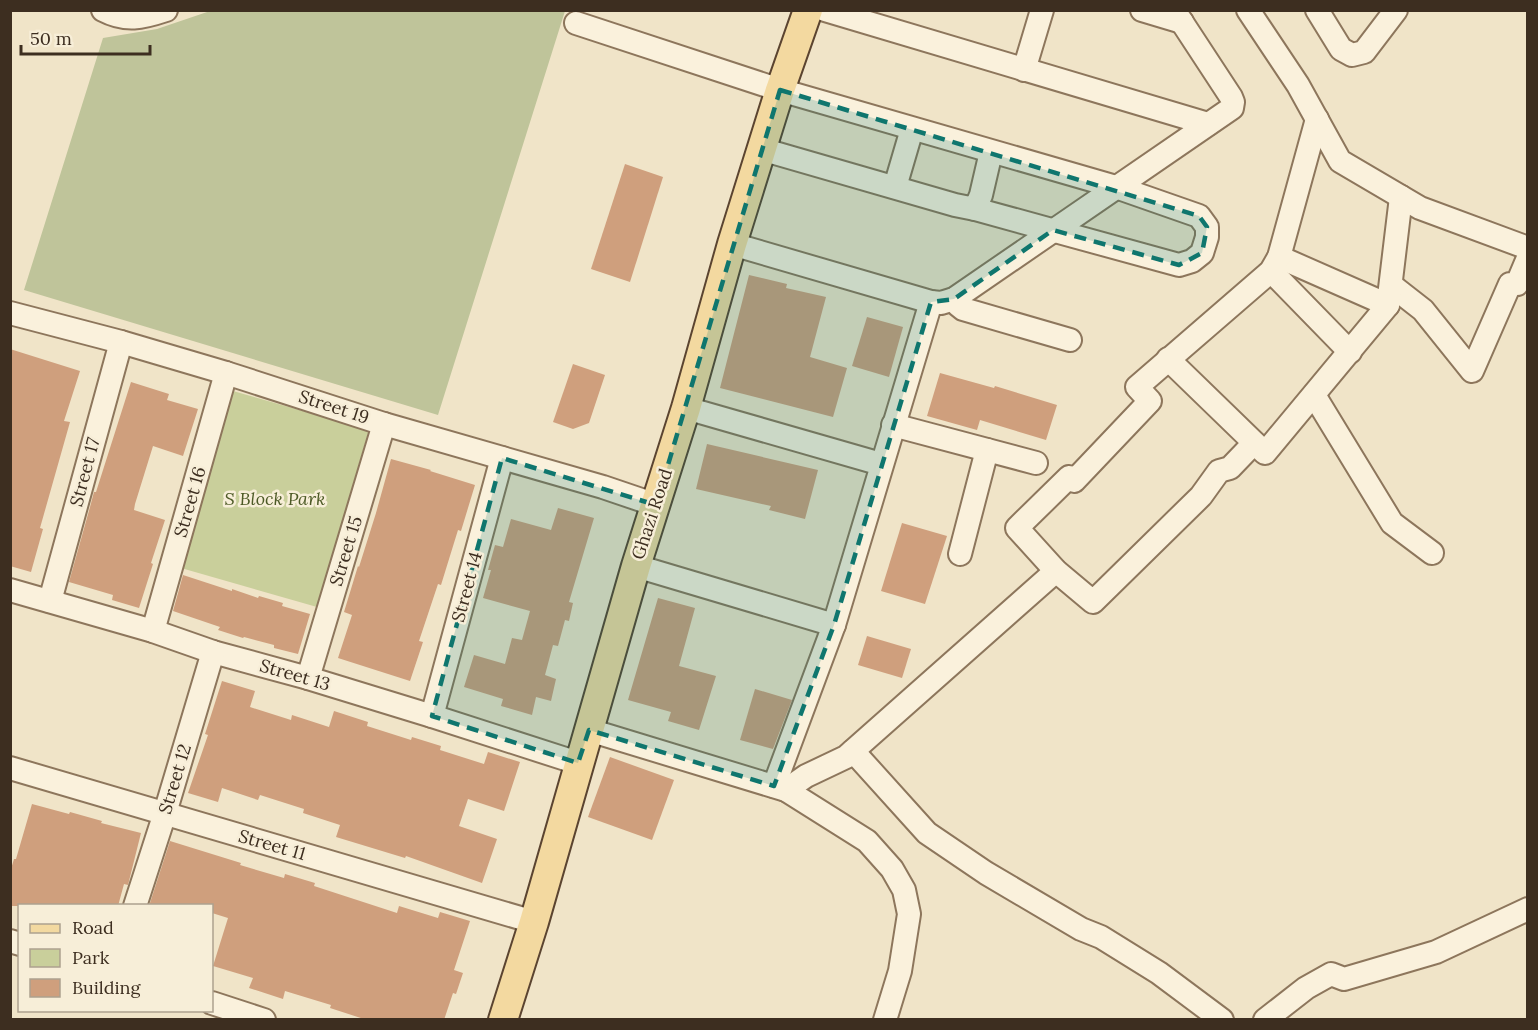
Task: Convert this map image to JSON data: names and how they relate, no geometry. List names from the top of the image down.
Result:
{
  "streets": {
    "main road": ["Ghazi Road"],
    "street": [
      "Street 19",
      "Street 17",
      "Street 16",
      "Street 15",
      "Street 14",
      "Street 13",
      "Street 12",
      "Street 11"
    ]
  },
  "crossings": [
    ["Street 19", "Street 17"],
    ["Street 19", "Street 16"],
    ["Street 19", "Ghazi Road"],
    ["Street 19", "Street 15"],
    ["Street 19", "Street 14"],
    ["Street 17", "Street 13"],
    ["Street 16", "Street 13"],
    ["Ghazi Road", "Street 13"],
    ["Ghazi Road", "Street 11"],
    ["Street 15", "Street 13"],
    ["Street 14", "Street 13"],
    ["Street 13", "Street 12"],
    ["Street 12", "Street 11"]
  ],
  "parks": ["S Block Park"],
  "legend": ["Road", "Park", "Building"],
  "scale_bar": "50 m"
}
